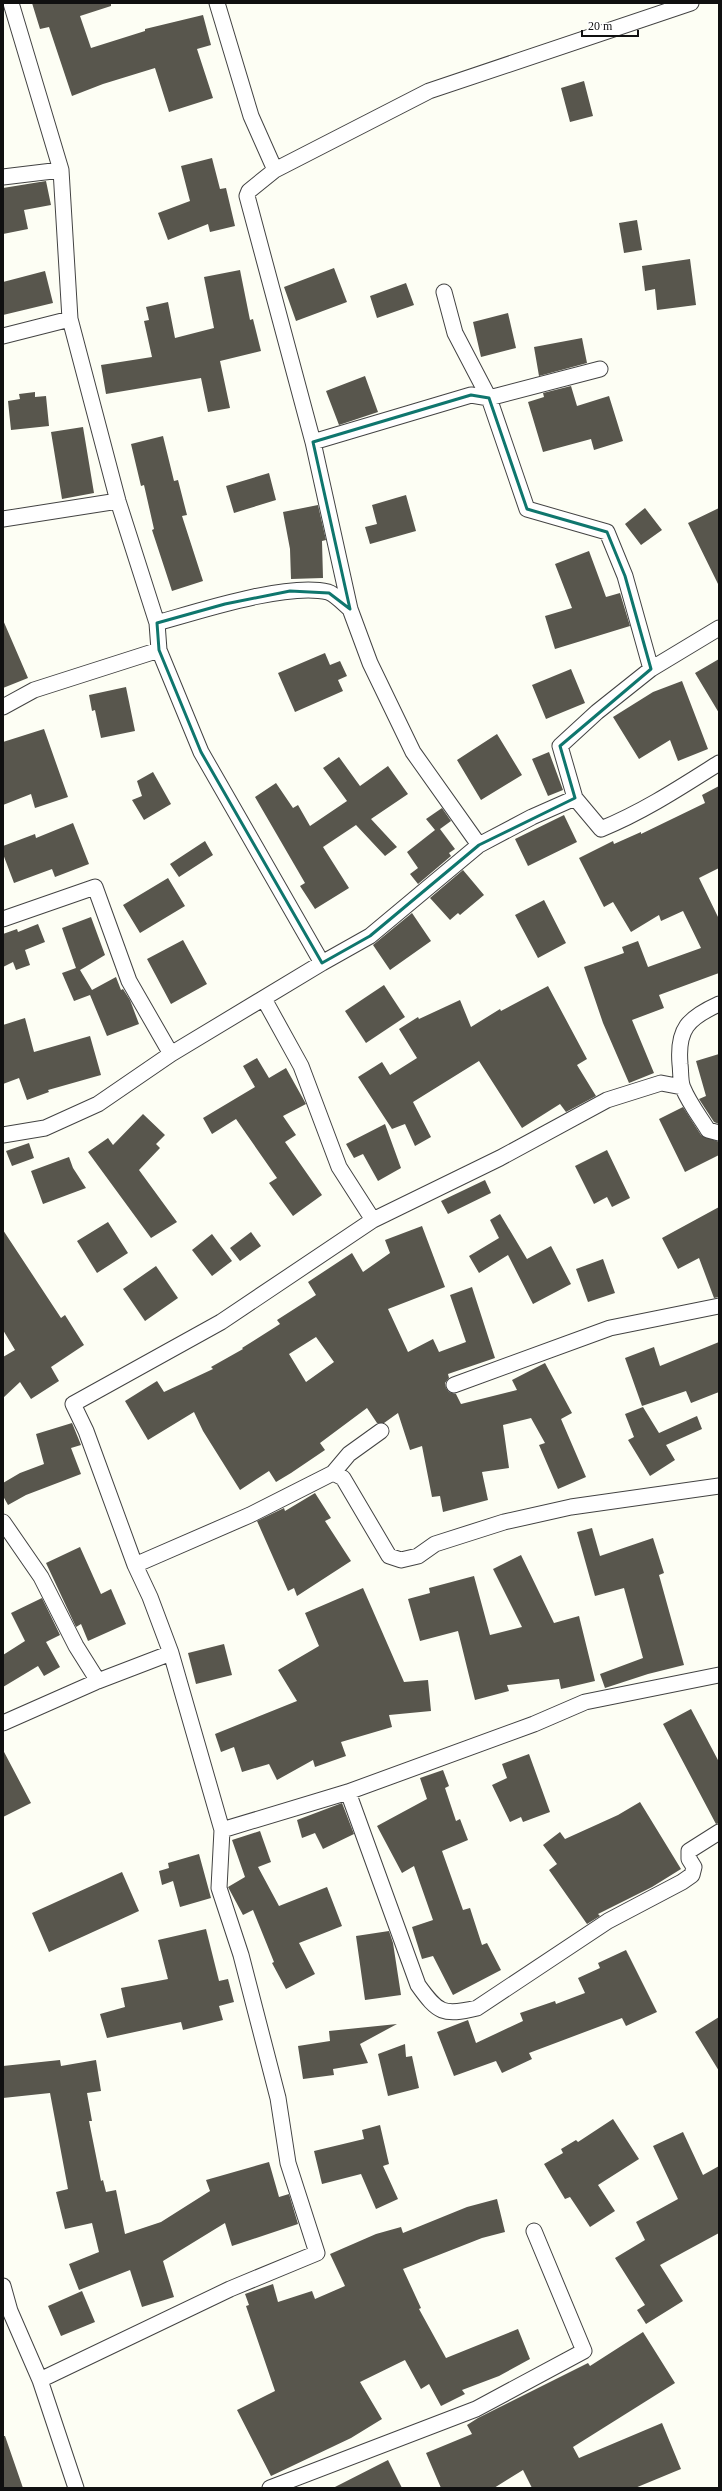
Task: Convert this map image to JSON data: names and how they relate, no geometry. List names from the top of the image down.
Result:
{
  "scale_bar": "20 m"
}
